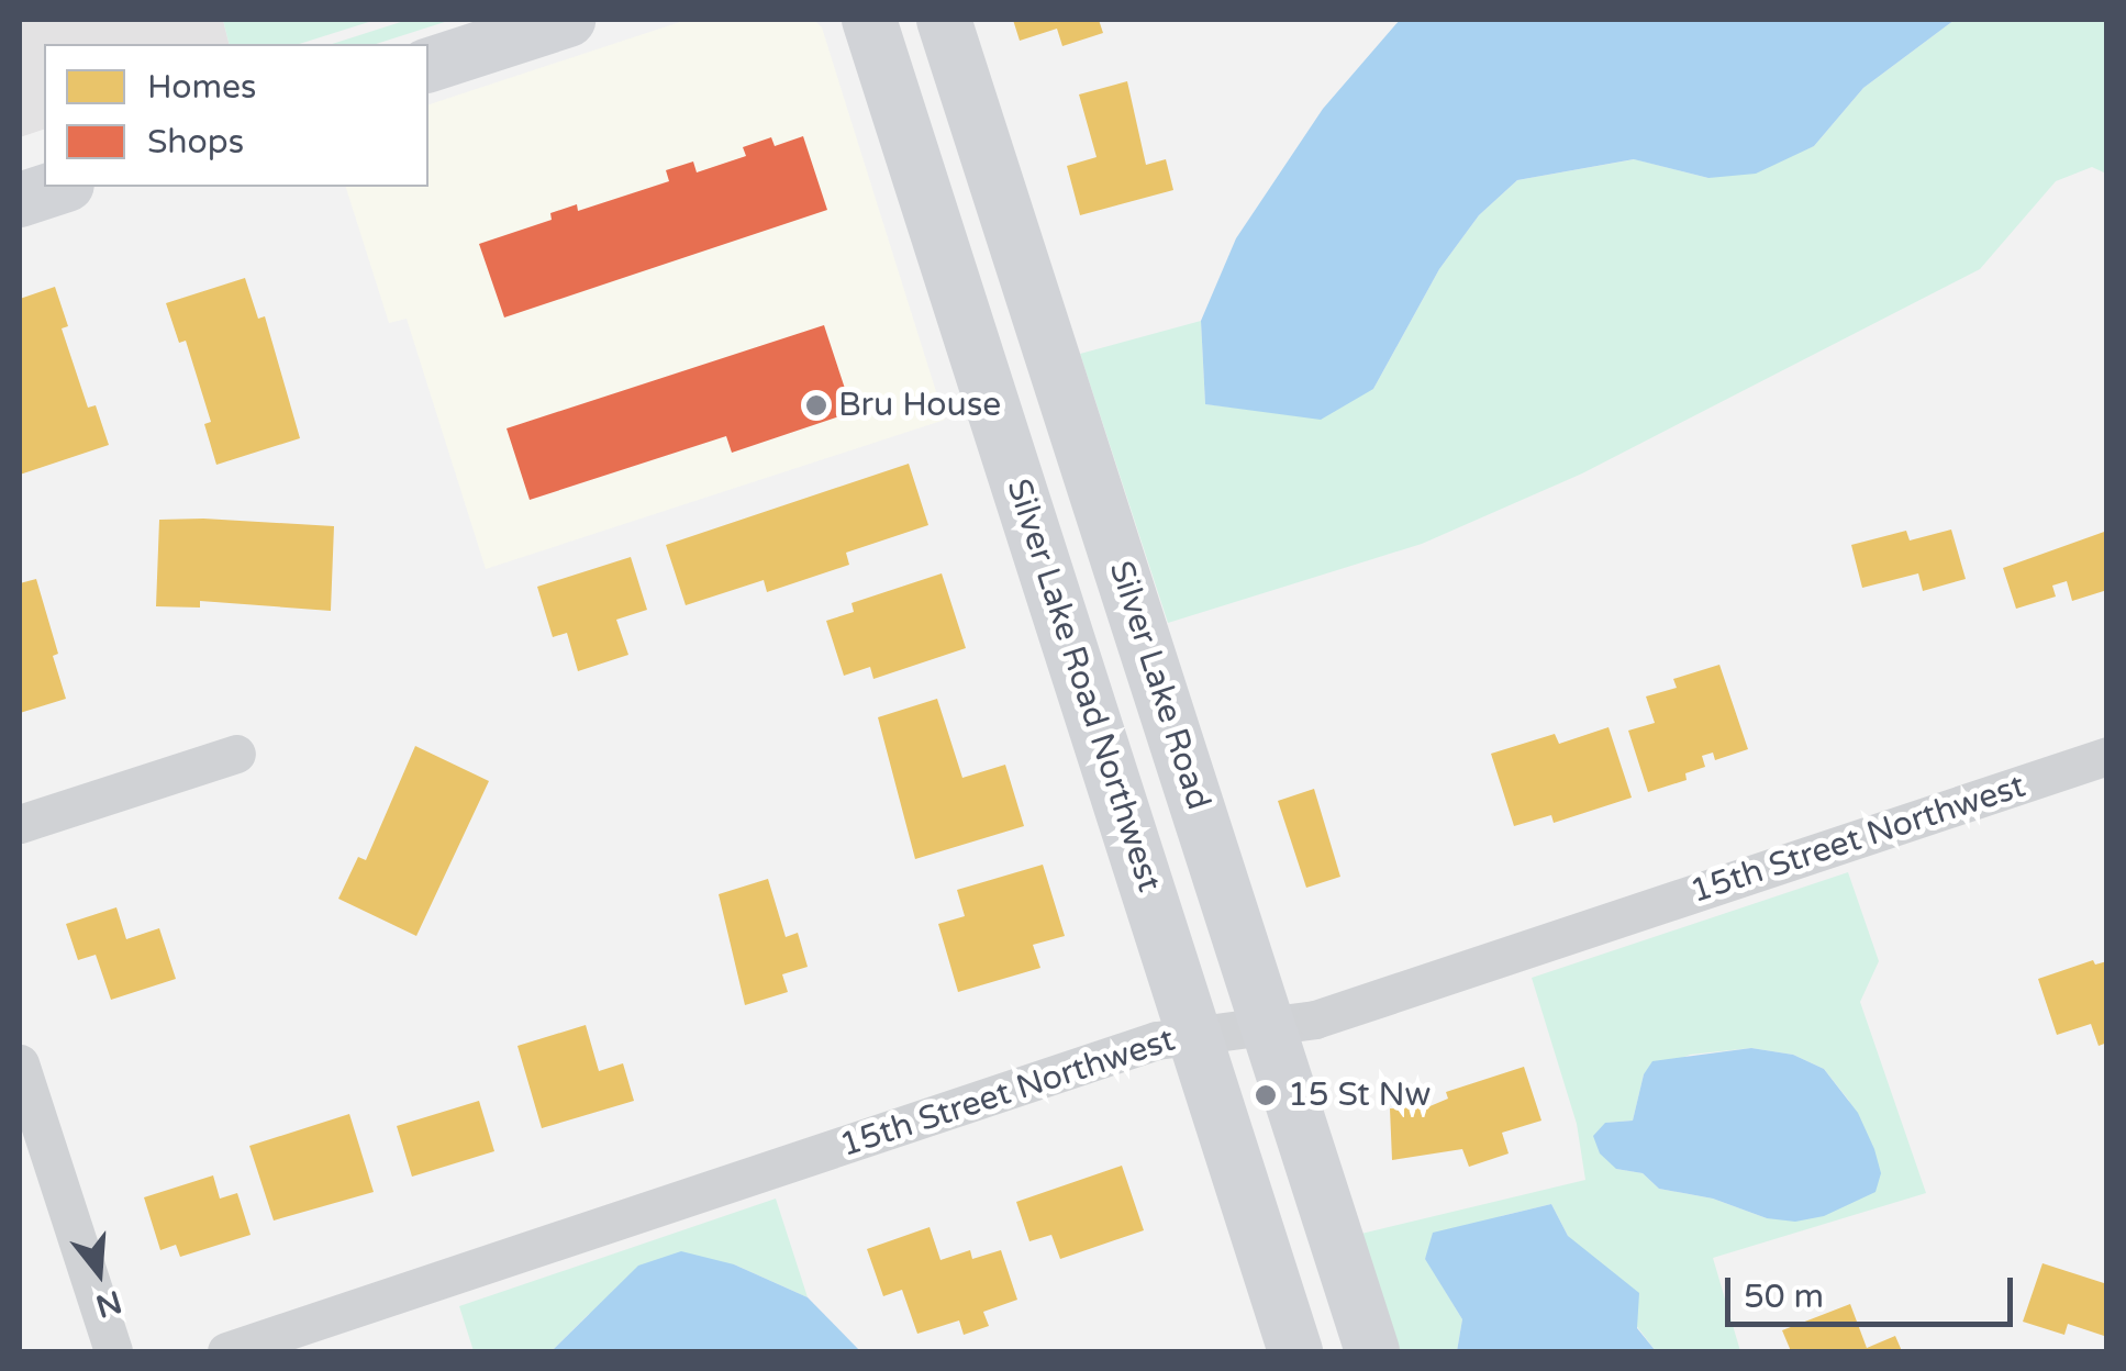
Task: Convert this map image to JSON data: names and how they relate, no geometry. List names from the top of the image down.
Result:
{
  "streets": {
    "main road": ["Silver Lake Road Northwest", "Silver Lake Road"],
    "street": ["15th Street Northwest"]
  },
  "crossings": [
    ["Silver Lake Road Northwest", "15th Street Northwest"],
    ["Silver Lake Road", "15th Street Northwest"]
  ],
  "places": ["Bru House", "15 St Nw"],
  "legend": ["Homes", "Shops"],
  "scale_bar": "50 m",
  "north": "bottom"
}
